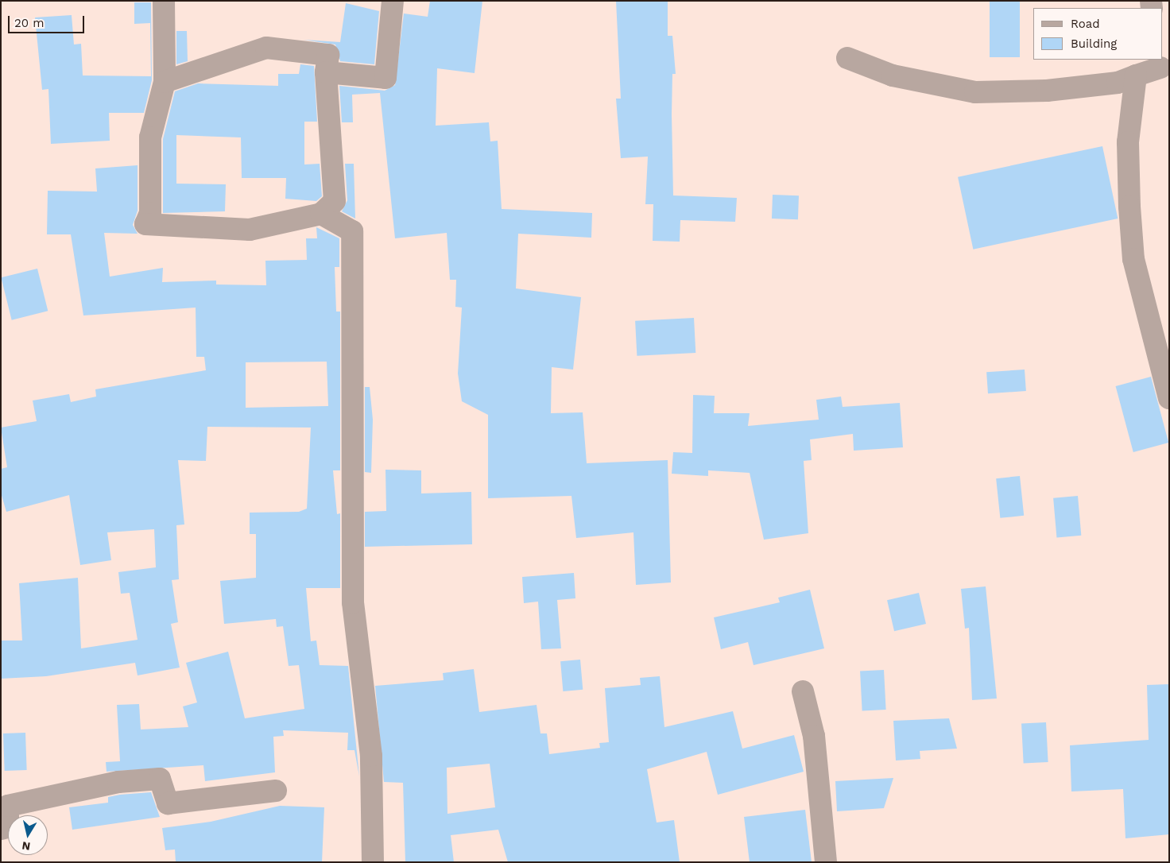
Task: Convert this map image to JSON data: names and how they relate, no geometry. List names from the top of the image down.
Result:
{
  "legend": ["Road", "Building"],
  "scale_bar": "20 m",
  "north": "bottom"
}
